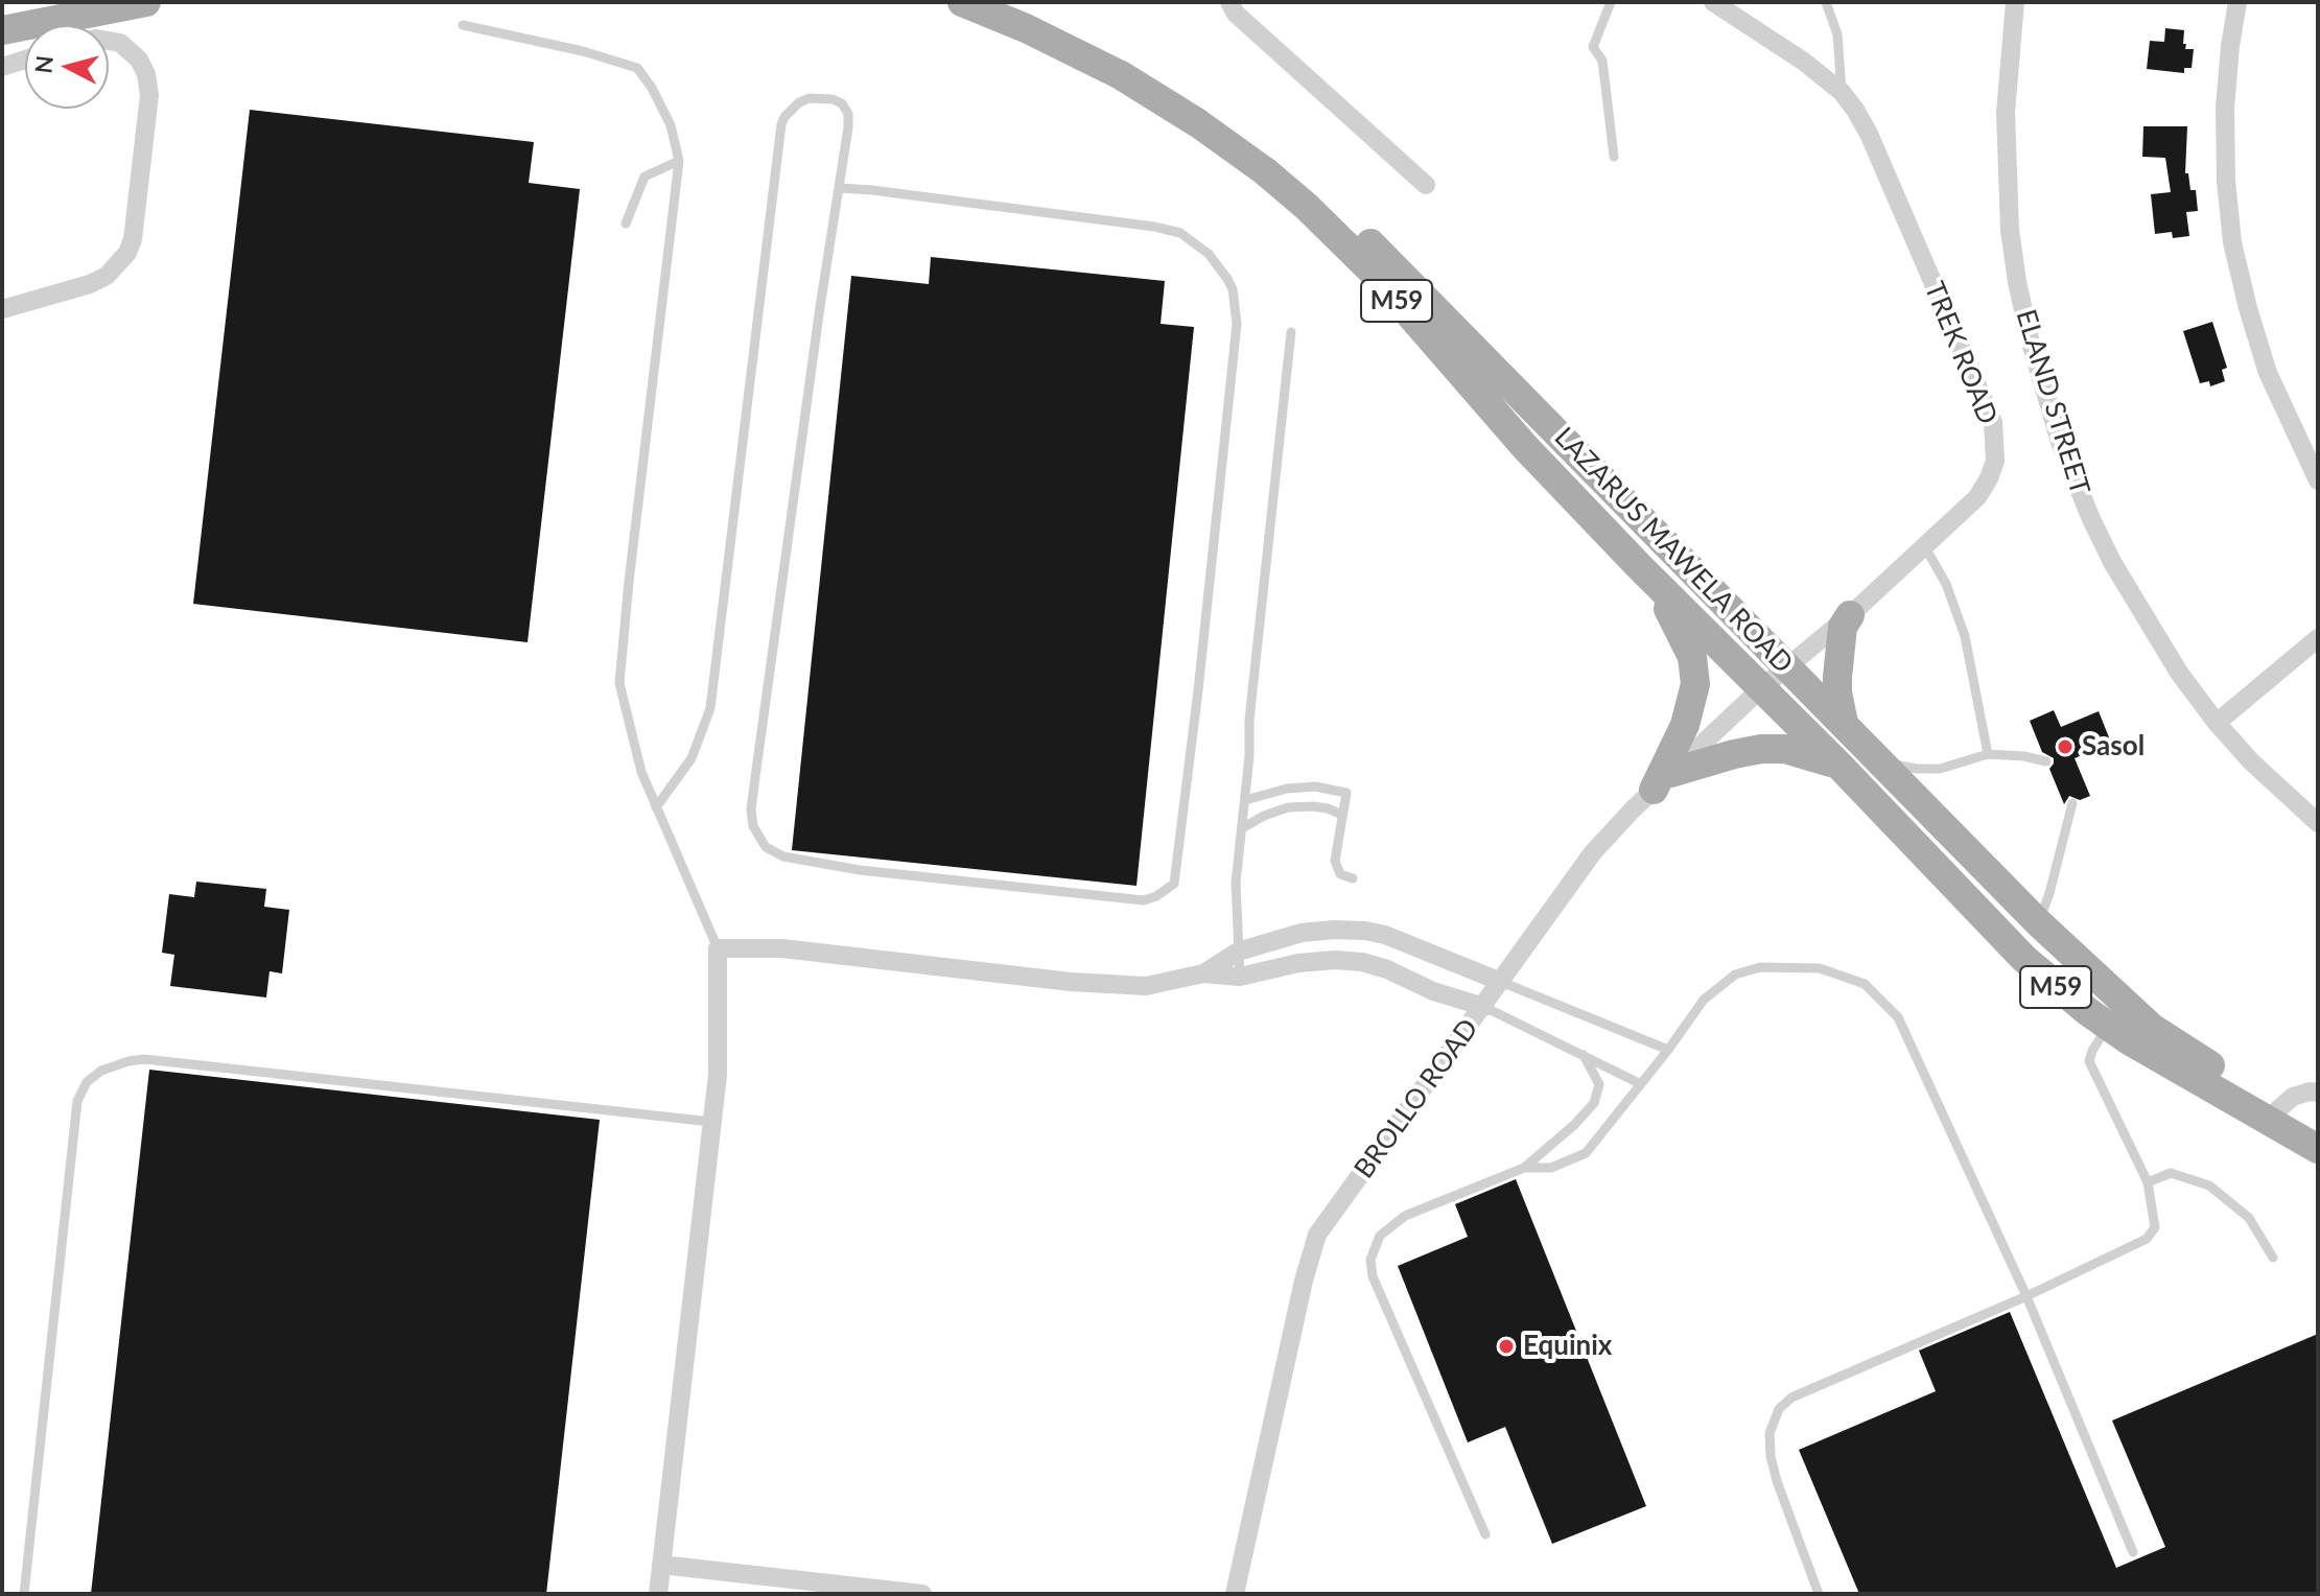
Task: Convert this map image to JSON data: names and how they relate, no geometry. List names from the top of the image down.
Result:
{
  "streets": {
    "main road": ["M59", "LAZARUS MAWELA ROAD"],
    "street": ["TREK ROAD", "ELAND STREET", "BROLLO ROAD"]
  },
  "crossings": [
    ["M59", "TREK ROAD"],
    ["M59", "LAZARUS MAWELA ROAD"],
    ["M59", "BROLLO ROAD"],
    ["TREK ROAD", "LAZARUS MAWELA ROAD"],
    ["TREK ROAD", "BROLLO ROAD"],
    ["LAZARUS MAWELA ROAD", "BROLLO ROAD"]
  ],
  "places": ["Sasol", "Equinix"],
  "north": "left"
}
